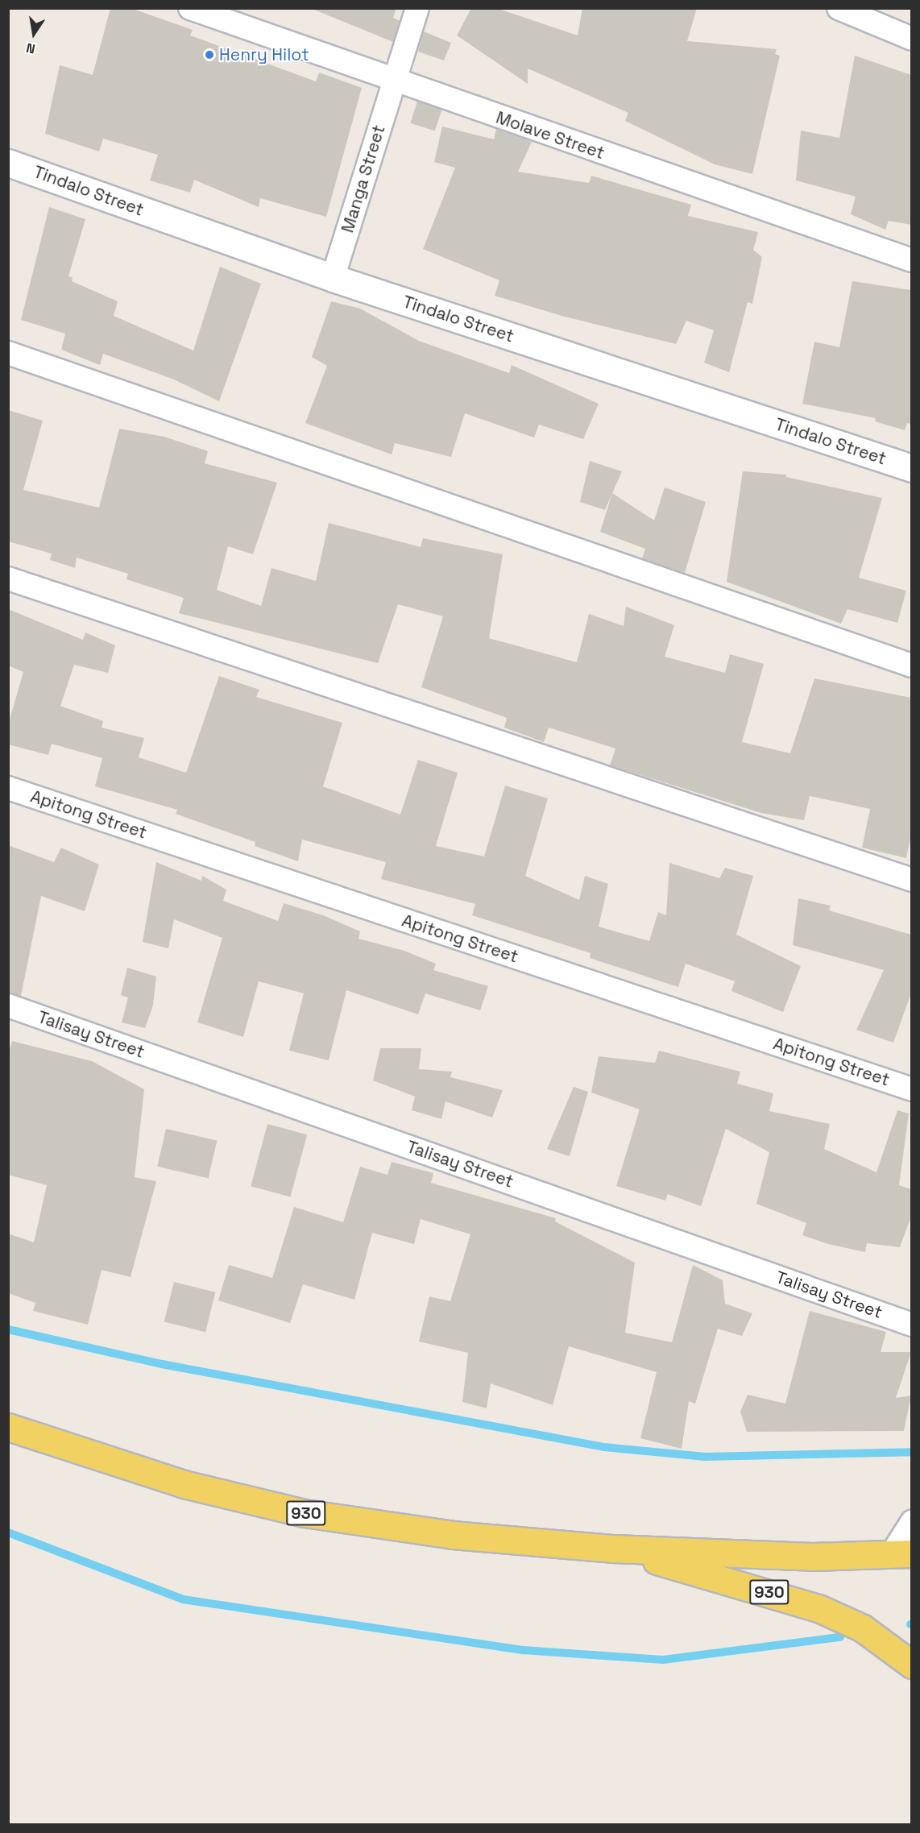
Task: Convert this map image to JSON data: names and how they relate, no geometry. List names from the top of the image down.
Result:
{
  "streets": {
    "main road": ["930"],
    "street": [
      "Molave Street",
      "Manga Street",
      "Tindalo Street",
      "Apitong Street",
      "Talisay Street"
    ]
  },
  "crossings": [
    ["Molave Street", "Manga Street"],
    ["Manga Street", "Tindalo Street"]
  ],
  "places": ["Henry Hilot"],
  "north": "bottom"
}
